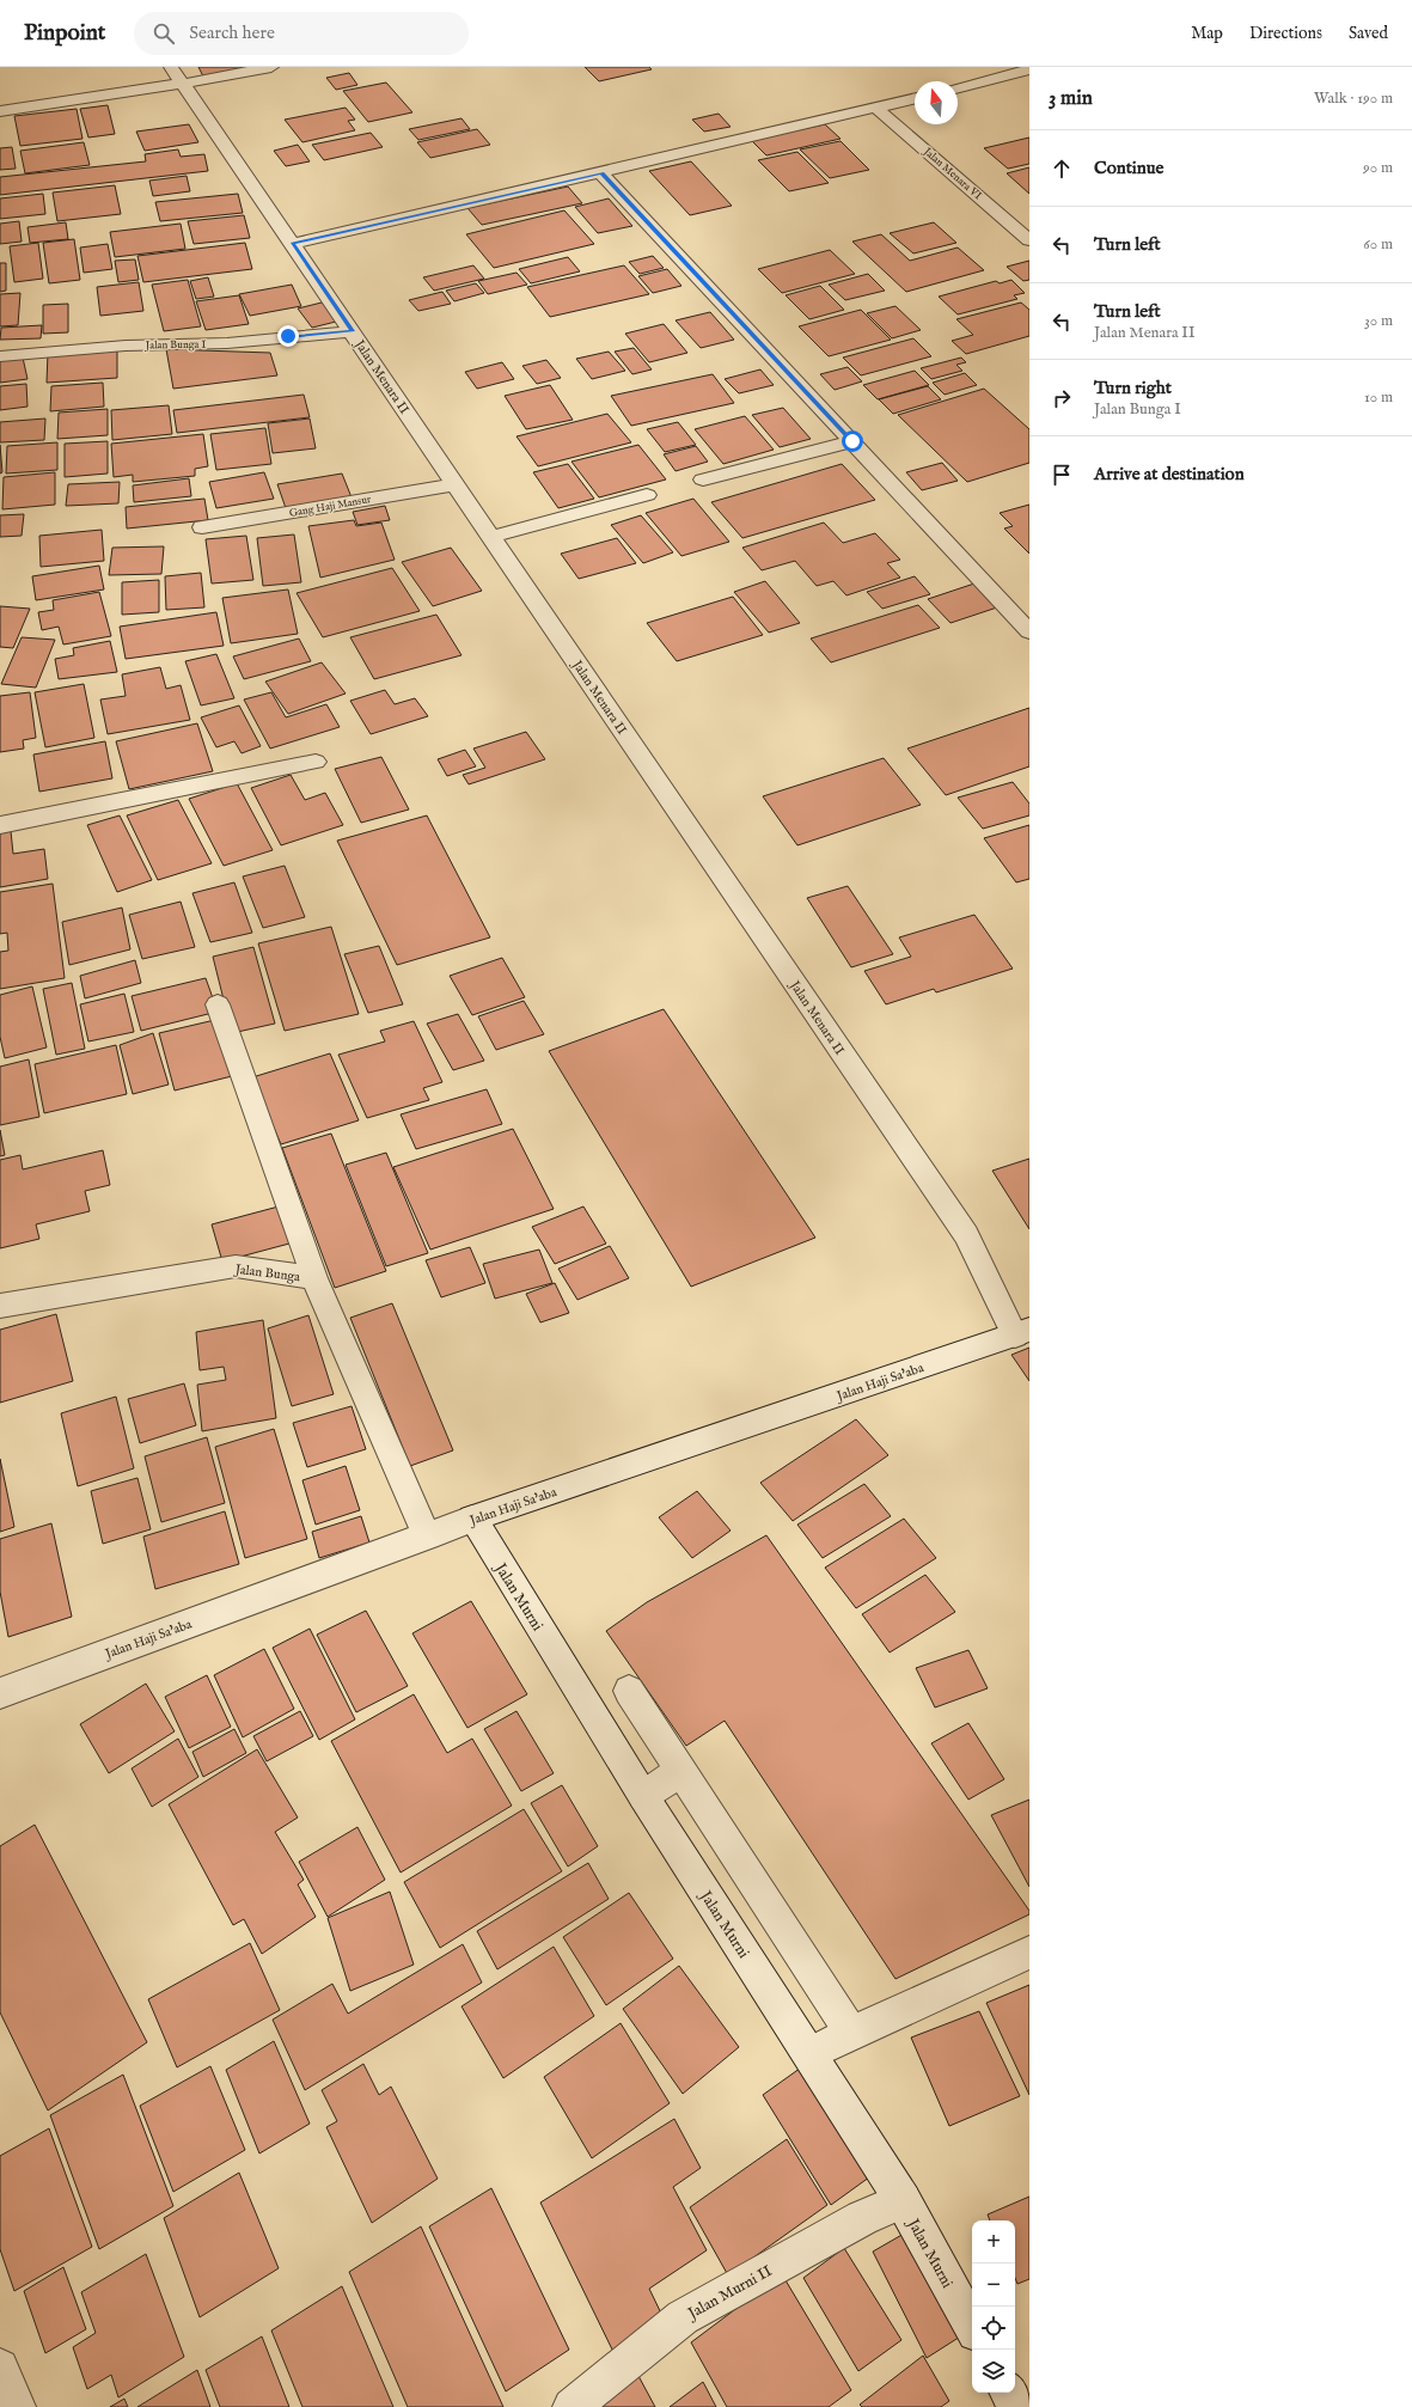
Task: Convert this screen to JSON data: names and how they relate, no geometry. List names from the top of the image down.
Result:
{
  "streets": {
    "street": [
      "Jalan Menara VI",
      "Jalan Bunga I",
      "Jalan Menara II",
      "Gang Haji Mansur",
      "Jalan Bunga",
      "Jalan Haji Sa'aba",
      "Jalan Murni",
      "Jalan Murni II"
    ]
  },
  "crossings": [
    ["Jalan Bunga I", "Jalan Menara II"],
    ["Jalan Menara II", "Gang Haji Mansur"],
    ["Jalan Menara II", "Jalan Haji Sa'aba"],
    ["Jalan Bunga", "Jalan Haji Sa'aba"],
    ["Jalan Haji Sa'aba", "Jalan Murni"],
    ["Jalan Murni", "Jalan Murni II"]
  ],
  "north": "top",
  "page": {
    "header": "Pinpoint",
    "search": "Search here",
    "nav": ["Map", "Directions", "Saved"],
    "heading": ["3 min", "Walk · 190 m"],
    "list": [
      ["Continue", "90 m"],
      ["Turn left", "60 m"],
      ["Turn left", "Jalan Menara II", "30 m"],
      ["Turn right", "Jalan Bunga I", "10 m"],
      "Arrive at destination"
    ],
    "map_buttons": ["+", "−"]
  }
}
